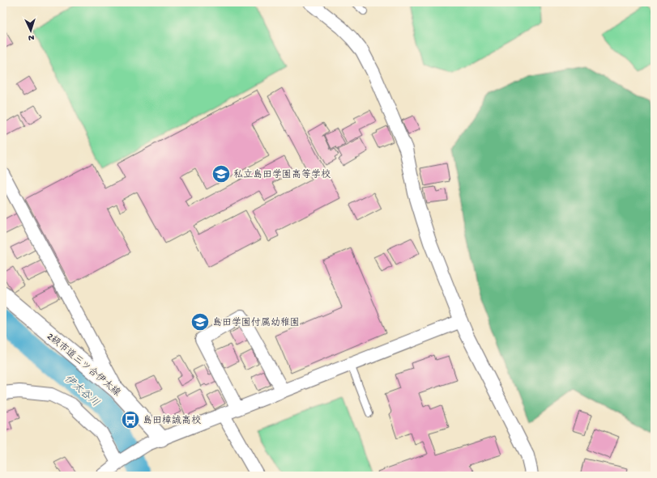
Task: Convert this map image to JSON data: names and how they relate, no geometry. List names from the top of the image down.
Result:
{
  "streets": {
    "street": ["2級市道三ツ合伊太線"]
  },
  "water": ["伊太谷川"],
  "places": {
    "school or university": ["私立島田学園高等学校", "島田学園付属幼稚園"],
    "bus stop": ["島田樟誠高校"]
  },
  "north": "bottom"
}
